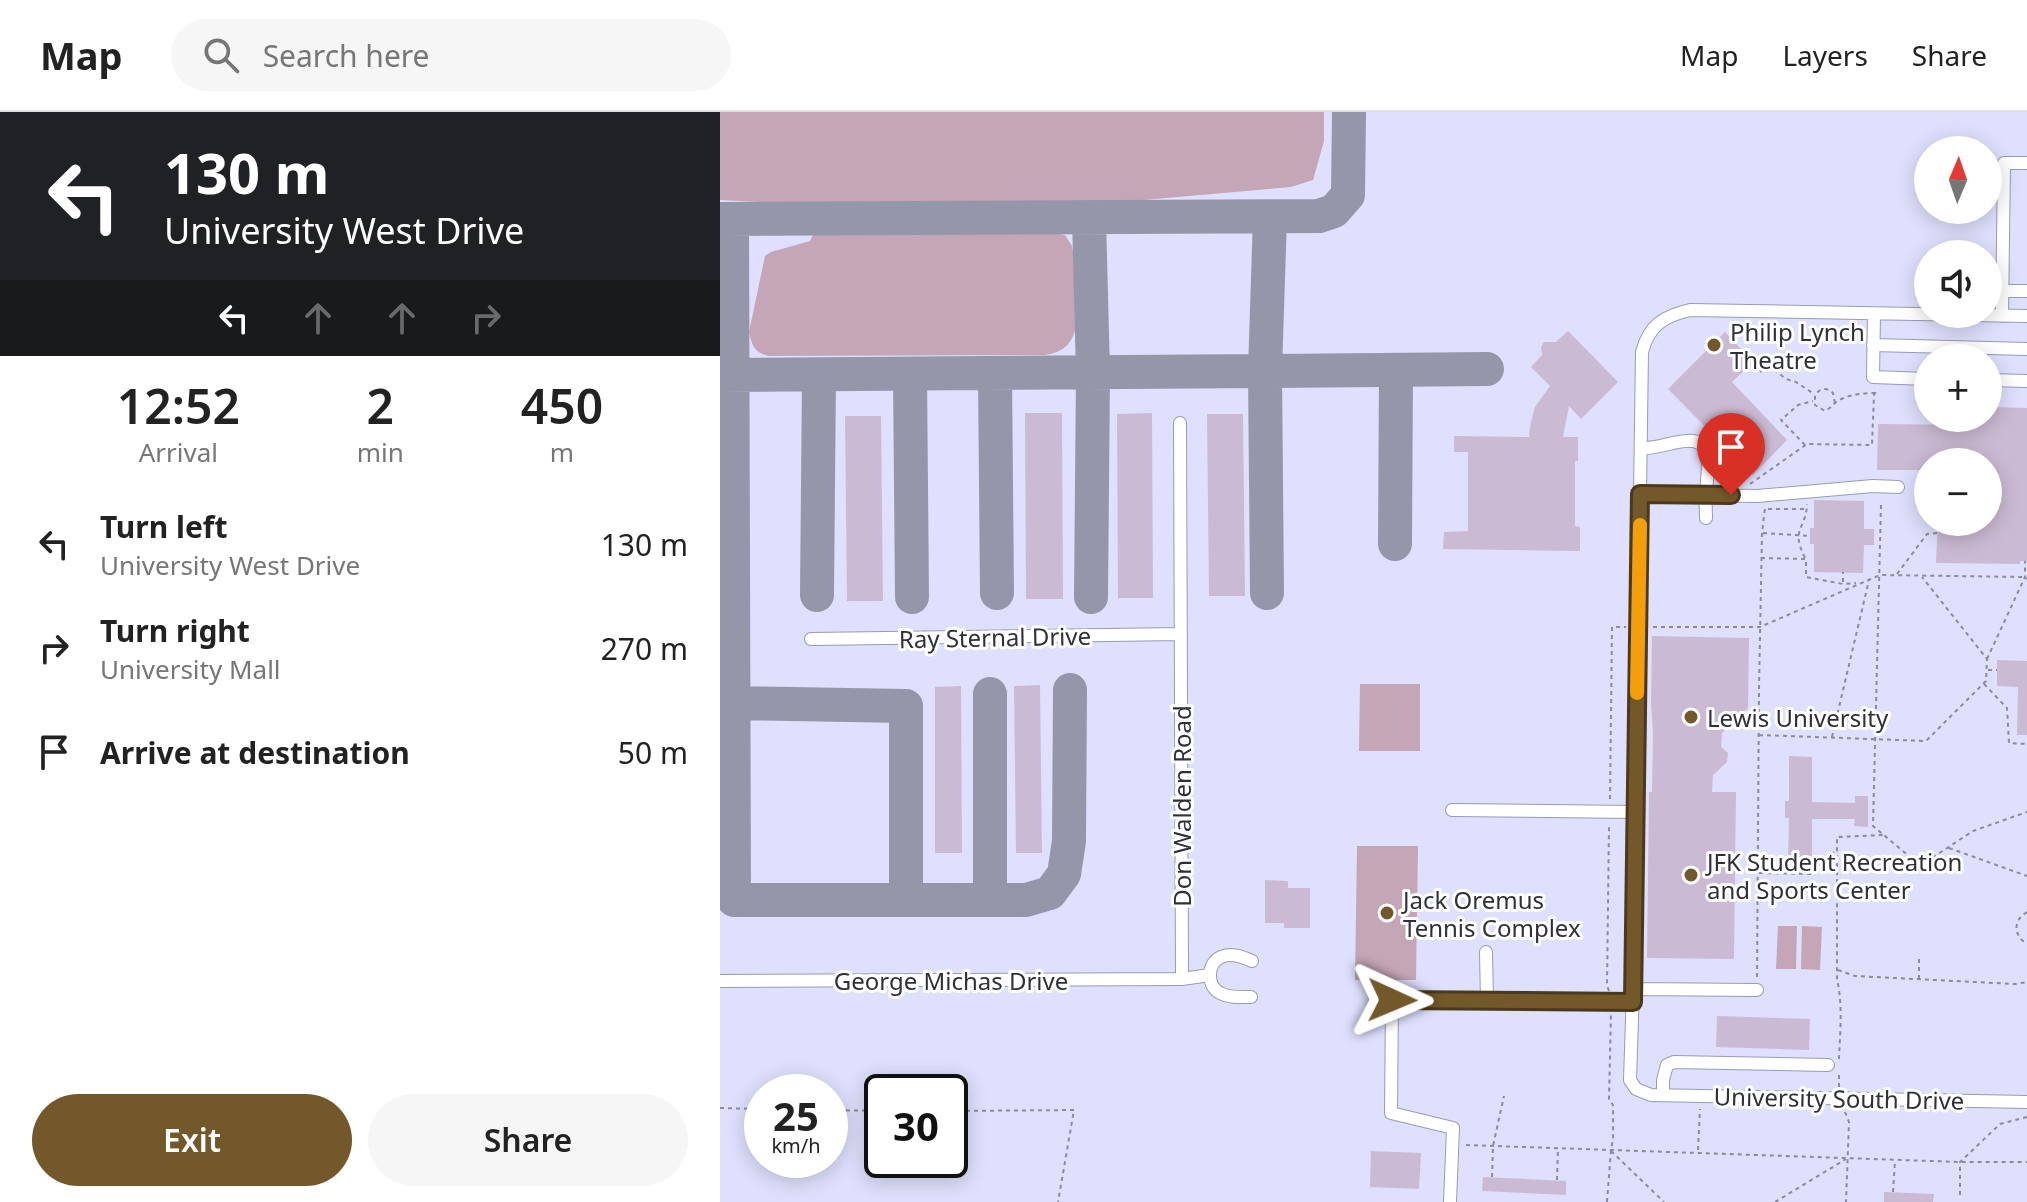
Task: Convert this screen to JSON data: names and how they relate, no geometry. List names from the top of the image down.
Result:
{
  "streets": {
    "street": [
      "Ray Sternal Drive",
      "Don Walden Road",
      "George Michas Drive",
      "University South Drive"
    ]
  },
  "crossings": [
    ["Ray Sternal Drive", "Don Walden Road"],
    ["Don Walden Road", "George Michas Drive"]
  ],
  "places": [
    "Philip Lynch Theatre",
    "Lewis University",
    "JFK Student Recreation and Sports Center",
    "Jack Oremus Tennis Complex"
  ],
  "north": "top",
  "page": {
    "header": "Map",
    "search": "Search here",
    "nav": ["Map", "Layers", "Share"],
    "turn": ["130 m", "University West Drive"],
    "map_buttons": ["+", "−"],
    "eta": [
      "12:52",
      "Arrival",
      "2",
      "min",
      "450",
      "m"
    ],
    "list": [
      {
        "name": "Turn left",
        "note": "University West Drive",
        "value": "130 m"
      },
      {
        "name": "Turn right",
        "note": "University Mall",
        "value": "270 m"
      },
      {
        "name": "Arrive at destination",
        "value": "50 m"
      }
    ],
    "speed": "25 km/h",
    "limit": "30",
    "buttons": ["Exit", "Share"]
  }
}
